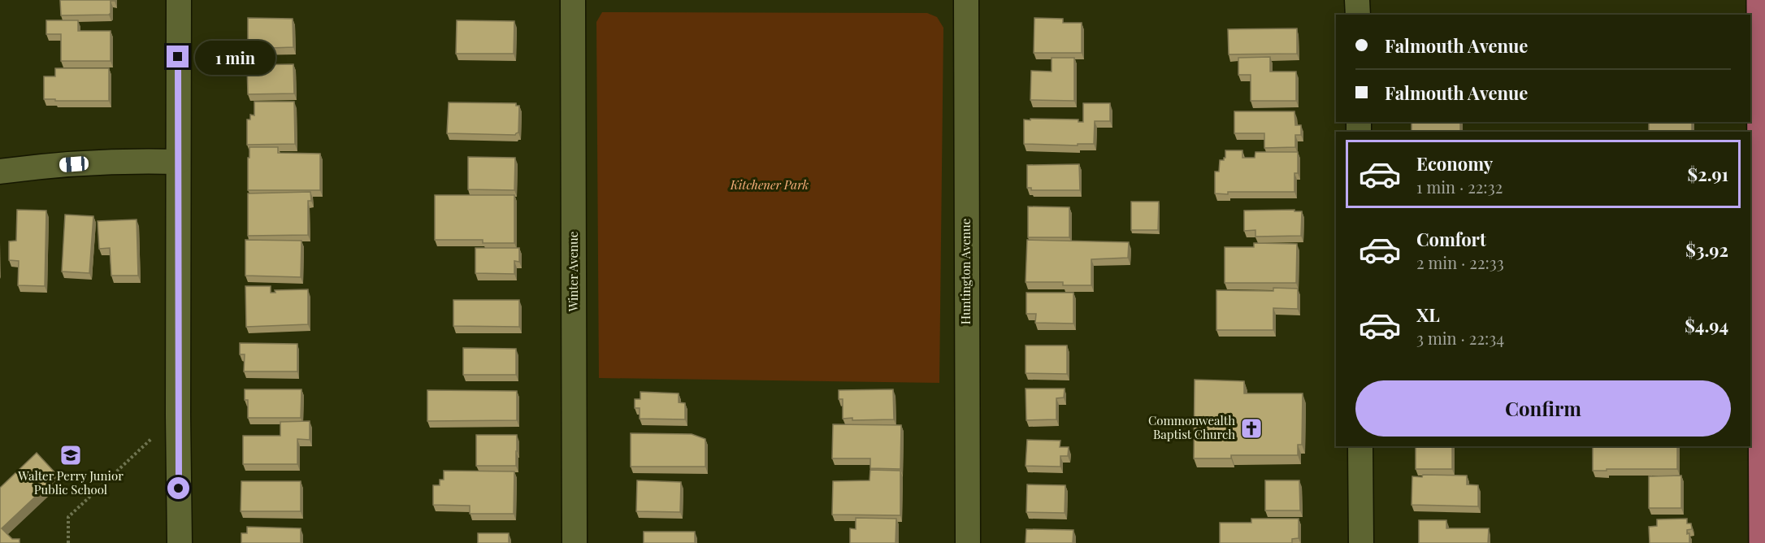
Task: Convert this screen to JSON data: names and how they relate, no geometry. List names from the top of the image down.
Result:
{
  "streets": {
    "street": ["Winter Avenue", "Huntington Avenue"]
  },
  "parks": ["Kitchener Park"],
  "places": {
    "church": ["Commonwealth Baptist Church"],
    "school or university": ["Walter Perry Junior Public School"]
  },
  "page": {
    "banner": ["Falmouth Avenue", "Falmouth Avenue"],
    "bubble": "1 min",
    "list": [
      {
        "name": "Economy",
        "note": "1 min · 22:32",
        "value": "$2.91"
      },
      {
        "name": "Comfort",
        "note": "2 min · 22:33",
        "value": "$3.92"
      },
      {
        "name": "XL",
        "note": "3 min · 22:34",
        "value": "$4.94"
      }
    ],
    "buttons": "Confirm"
  }
}
